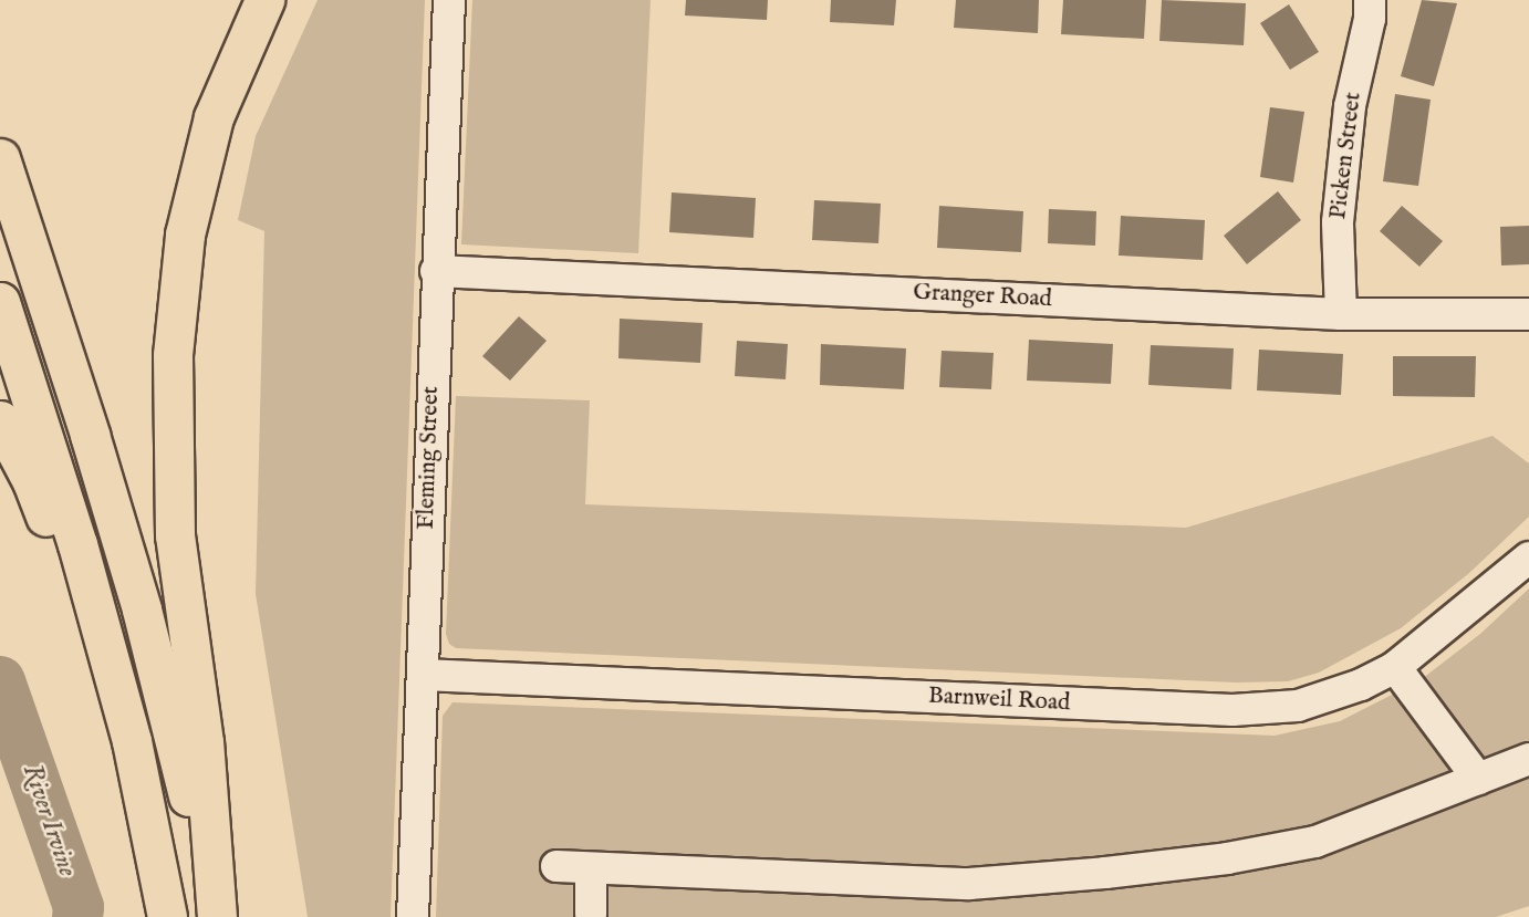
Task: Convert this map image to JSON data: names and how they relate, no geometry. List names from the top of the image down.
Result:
{
  "streets": {
    "street": [
      "Picken Street",
      "Granger Road",
      "Fleming Street",
      "Barnweil Road"
    ]
  },
  "crossings": [
    ["Picken Street", "Granger Road"],
    ["Granger Road", "Fleming Street"],
    ["Fleming Street", "Barnweil Road"]
  ],
  "water": ["River Irvine"]
}
